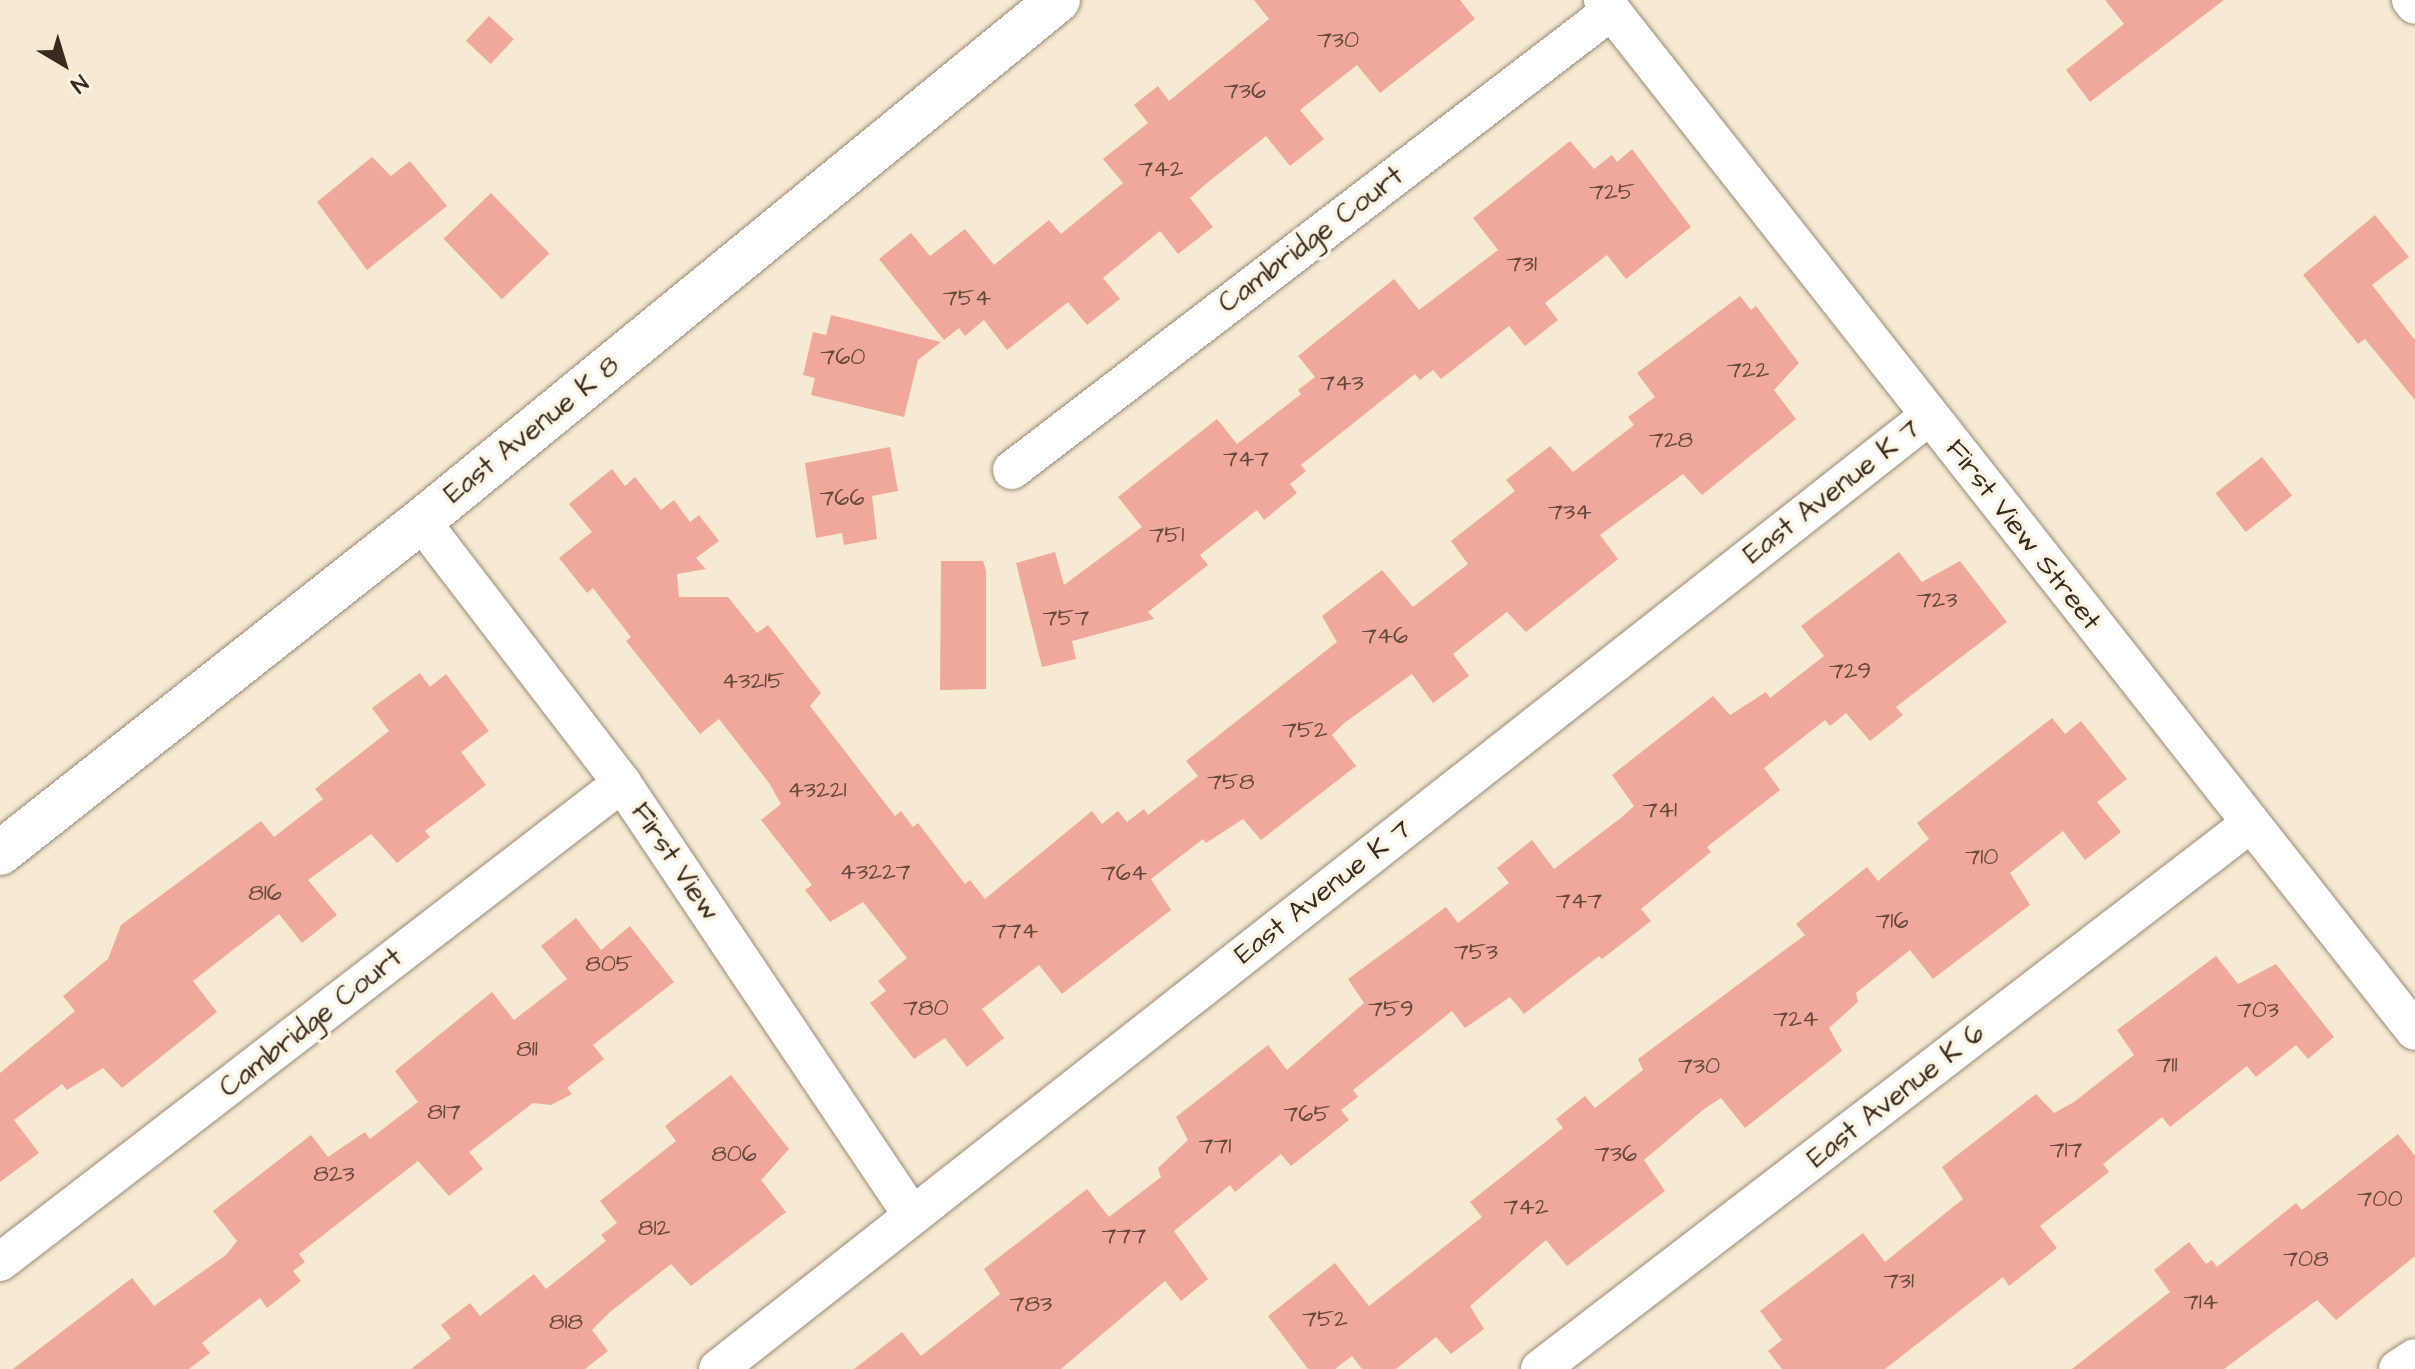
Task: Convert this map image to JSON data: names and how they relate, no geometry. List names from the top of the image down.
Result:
{
  "streets": {
    "street": [
      "Cambridge Court",
      "East Avenue K 8",
      "East Avenue K 7",
      "First View Street",
      "First View",
      "East Avenue K 6"
    ]
  },
  "crossings": [
    ["Cambridge Court", "First View Street"],
    ["Cambridge Court", "First View"],
    ["East Avenue K 8", "First View"],
    ["East Avenue K 7", "First View Street"],
    ["East Avenue K 7", "First View"],
    ["First View Street", "East Avenue K 6"]
  ],
  "house_numbers": [
    "730",
    "736",
    "742",
    "725",
    "731",
    "754",
    "760",
    "722",
    "743",
    "728",
    "747",
    "766",
    "734",
    "751",
    "723",
    "757",
    "746",
    "729",
    "43215",
    "752",
    "758",
    "43221",
    "741",
    "710",
    "43227",
    "764",
    "816",
    "747",
    "716",
    "774",
    "753",
    "805",
    "780",
    "759",
    "703",
    "724",
    "811",
    "711",
    "730",
    "817",
    "765",
    "771",
    "717",
    "806",
    "736",
    "823",
    "700",
    "742",
    "812",
    "777",
    "708",
    "731",
    "714",
    "783",
    "752",
    "818"
  ],
  "north": "bottom right"
}
